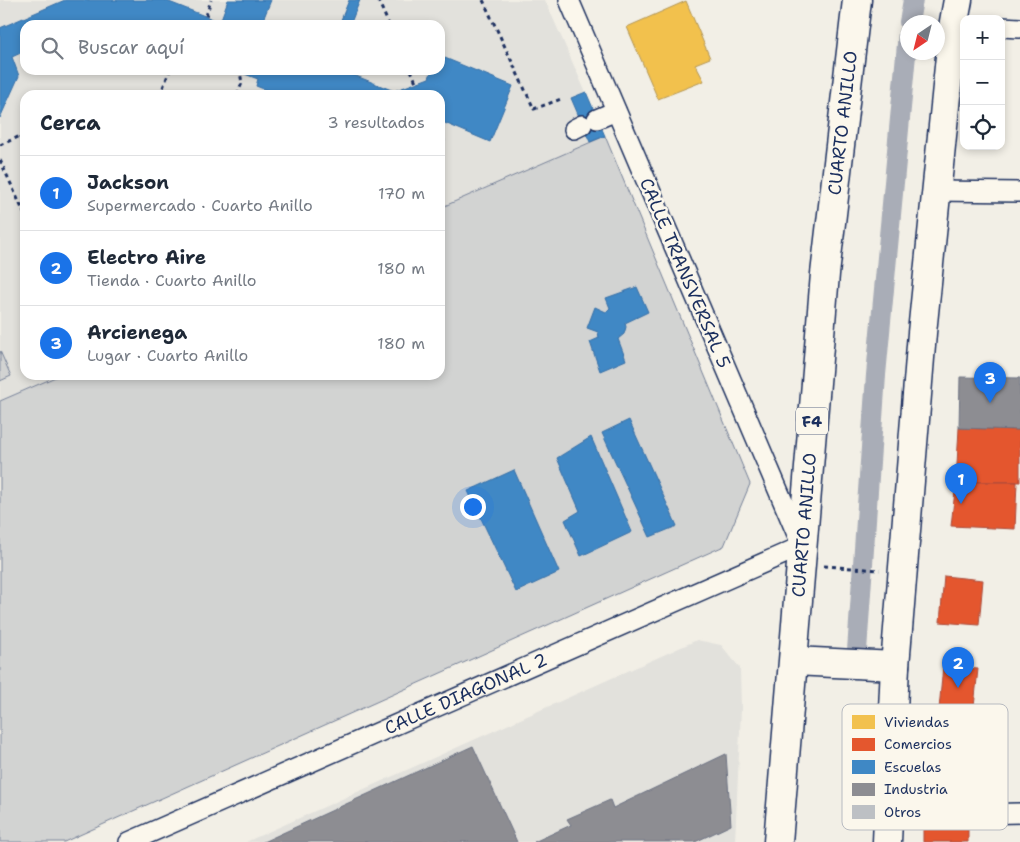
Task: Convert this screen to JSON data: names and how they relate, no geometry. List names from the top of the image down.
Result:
{
  "streets": {
    "highway": ["CUARTO ANILLO", "F4"],
    "street": ["CALLE TRANSVERSAL 5", "CALLE DIAGONAL 2"]
  },
  "crossings": [
    ["CUARTO ANILLO", "CALLE TRANSVERSAL 5"],
    ["CUARTO ANILLO", "CALLE DIAGONAL 2"],
    ["CALLE TRANSVERSAL 5", "CALLE DIAGONAL 2"]
  ],
  "legend": [
    "Viviendas",
    "Comercios",
    "Escuelas",
    "Industria",
    "Otros"
  ],
  "north": "bottom left",
  "page": {
    "map_buttons": ["+", "−"],
    "search": "Buscar aquí",
    "heading": ["Cerca", "3 resultados"],
    "list": [
      {
        "mark": "1",
        "name": "Jackson",
        "note": "Supermercado · Cuarto Anillo",
        "value": "170 m"
      },
      {
        "mark": "2",
        "name": "Electro Aire",
        "note": "Tienda · Cuarto Anillo",
        "value": "180 m"
      },
      {
        "mark": "3",
        "name": "Arcienega",
        "note": "Lugar · Cuarto Anillo",
        "value": "180 m"
      }
    ],
    "pins": ["3", "1", "2"]
  }
}
